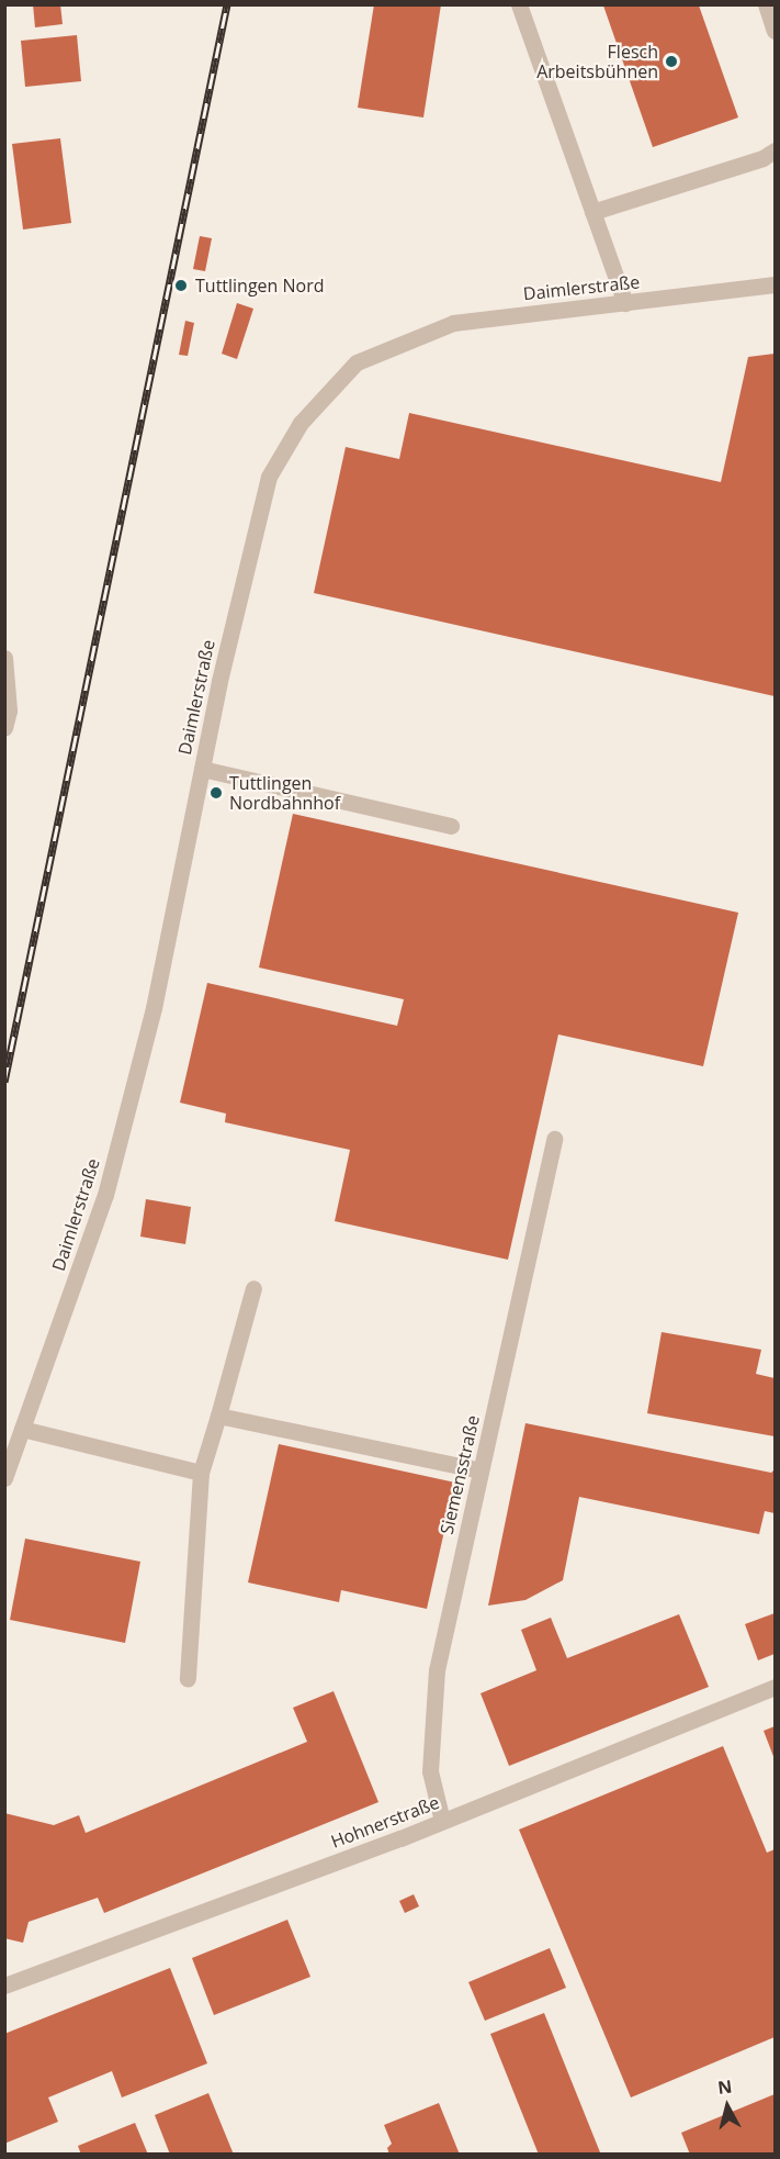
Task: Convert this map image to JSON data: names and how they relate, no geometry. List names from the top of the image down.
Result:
{
  "streets": {
    "street": ["Daimlerstraße", "Siemensstraße", "Hohnerstraße"]
  },
  "crossings": [
    ["Siemensstraße", "Hohnerstraße"]
  ],
  "places": ["Flesch Arbeitsbühnen", "Tuttlingen Nord", "Tuttlingen Nordbahnhof"],
  "north": "top"
}
